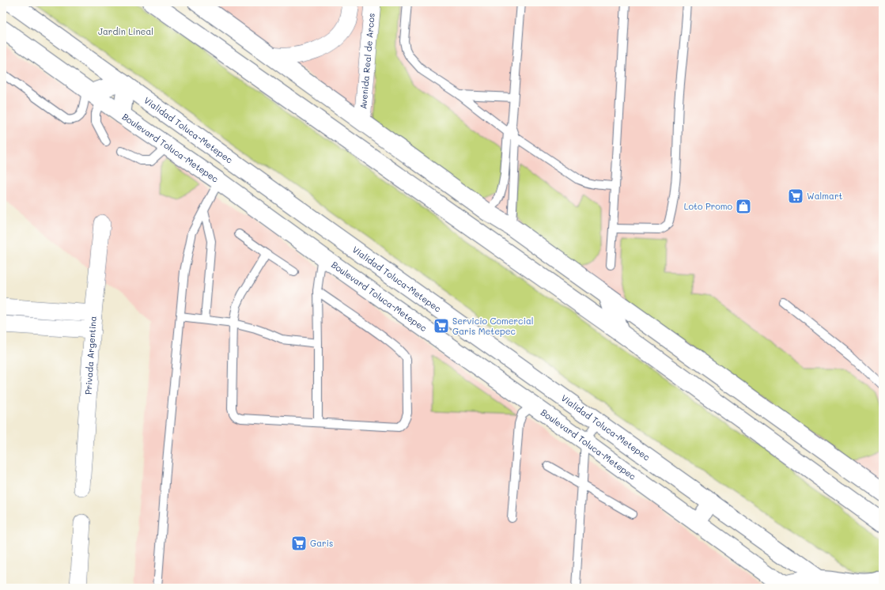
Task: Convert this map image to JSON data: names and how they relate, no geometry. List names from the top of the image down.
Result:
{
  "streets": {
    "main road": ["Vialidad Toluca-Metepec", "Boulevard Toluca-Metepec"],
    "street": ["Avenida Real de Arcos", "Privada Argentina"]
  },
  "parks": ["Jardin Lineal"],
  "places": {
    "supermarket": ["Walmart", "Servicio Comercial Garis Metepec", "Garis"],
    "shop": ["Loto Promo"]
  }
}
